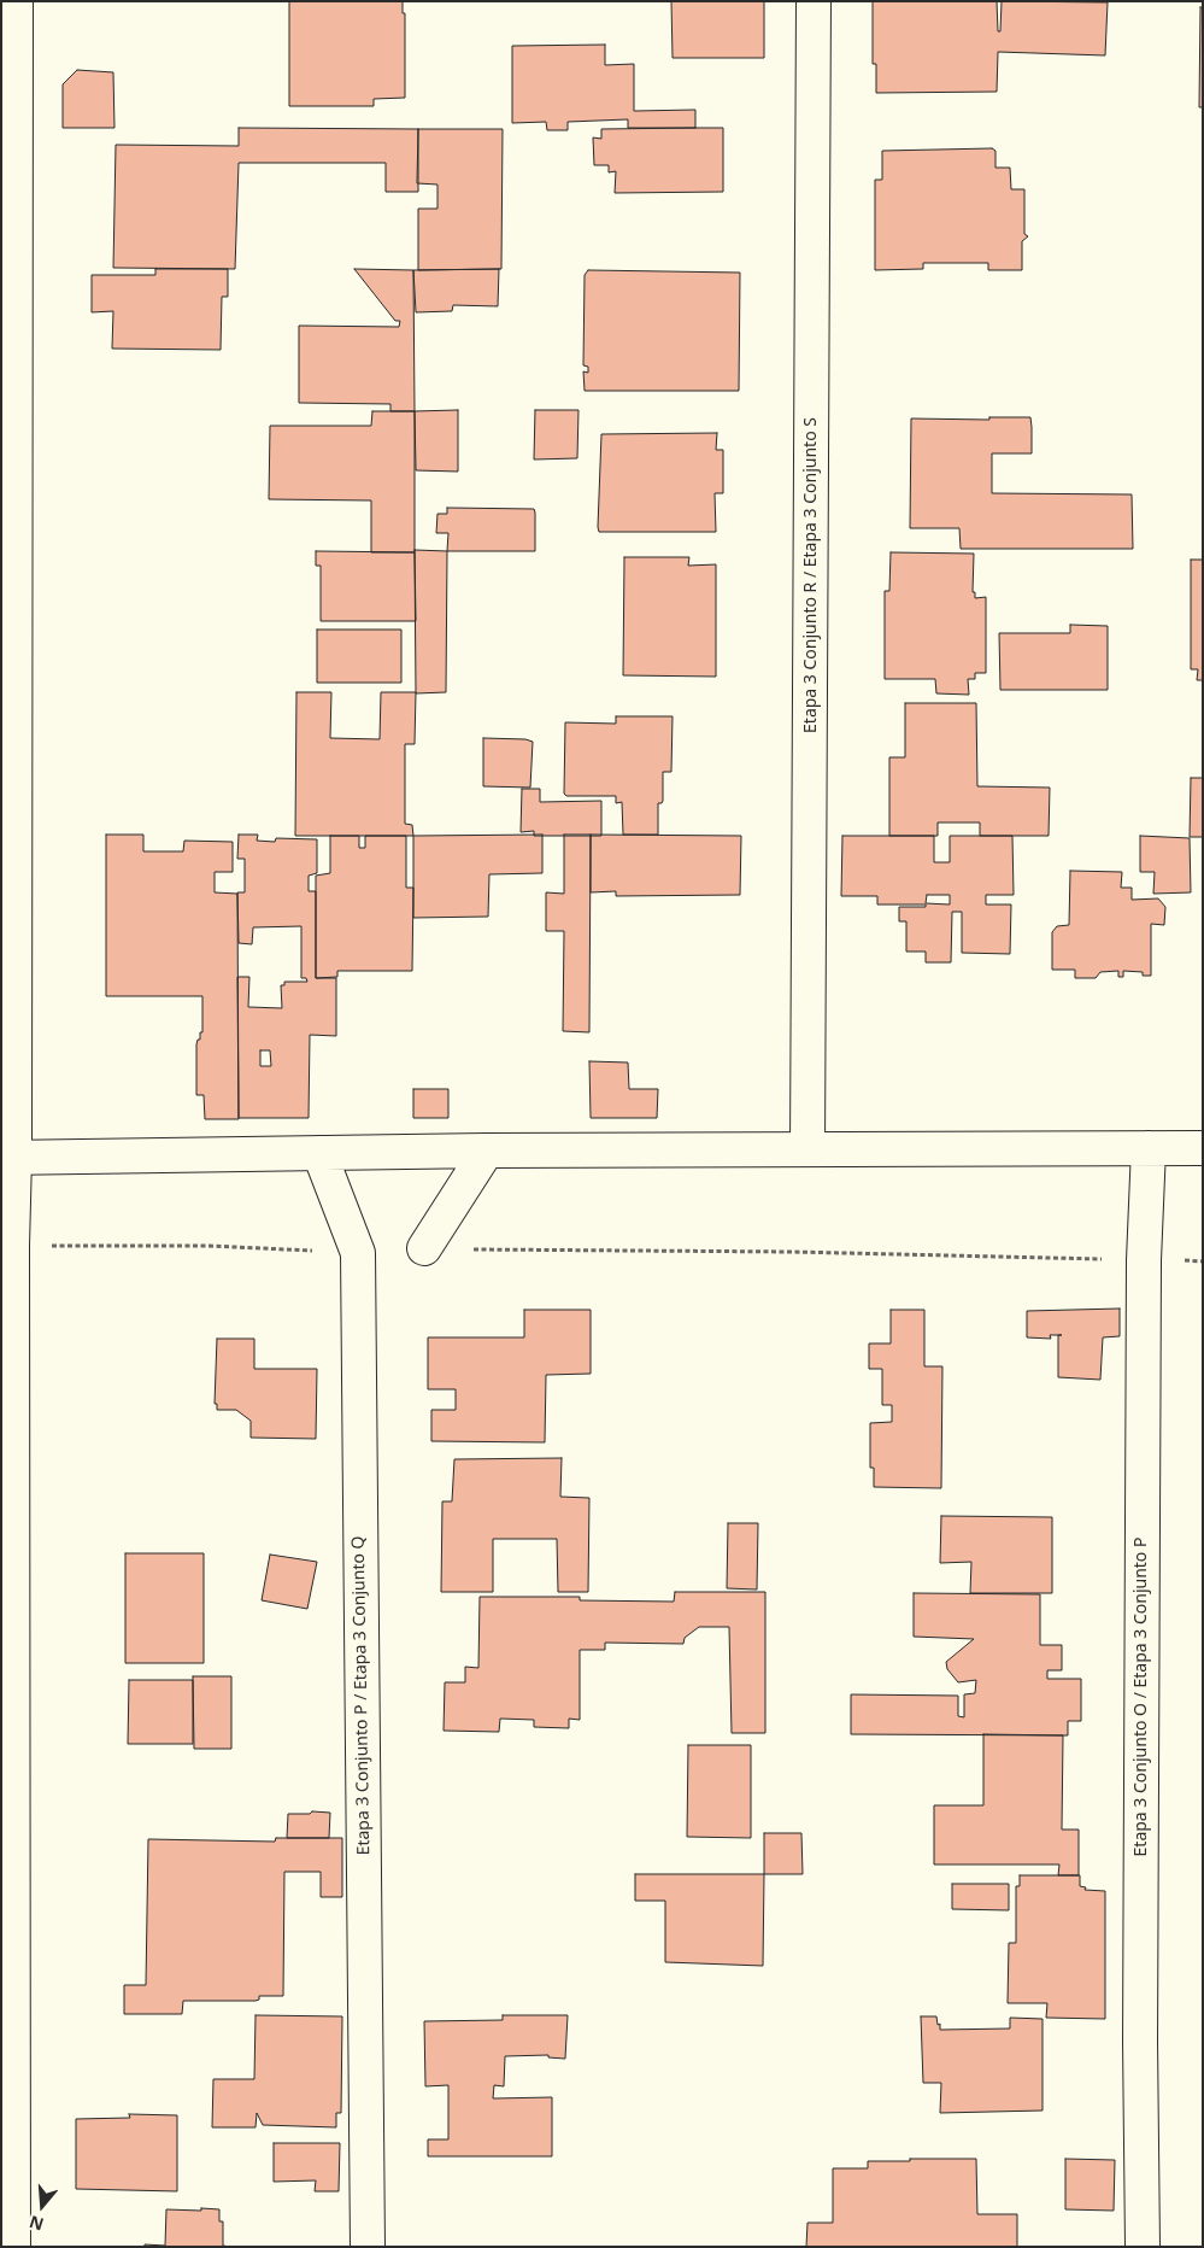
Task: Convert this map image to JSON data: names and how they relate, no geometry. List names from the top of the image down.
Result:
{
  "streets": {
    "street": ["Etapa 3 Conjunto R / Etapa 3 Conjunto S", "Etapa 3 Conjunto P / Etapa 3 Conjunto Q", "Etapa 3 Conjunto O / Etapa 3 Conjunto P"]
  },
  "north": "bottom"
}
